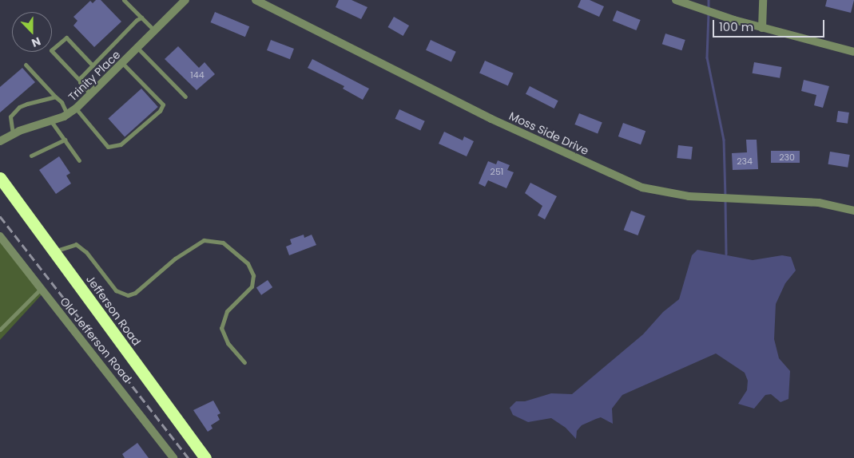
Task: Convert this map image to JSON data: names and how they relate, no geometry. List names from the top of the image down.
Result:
{
  "streets": {
    "highway": ["Jefferson Road"],
    "street": ["Trinity Place", "Moss Side Drive", "Old Jefferson Road"]
  },
  "house_numbers": [
    "144",
    "230",
    "234",
    "251"
  ],
  "scale_bar": "100 m",
  "north": "bottom"
}
